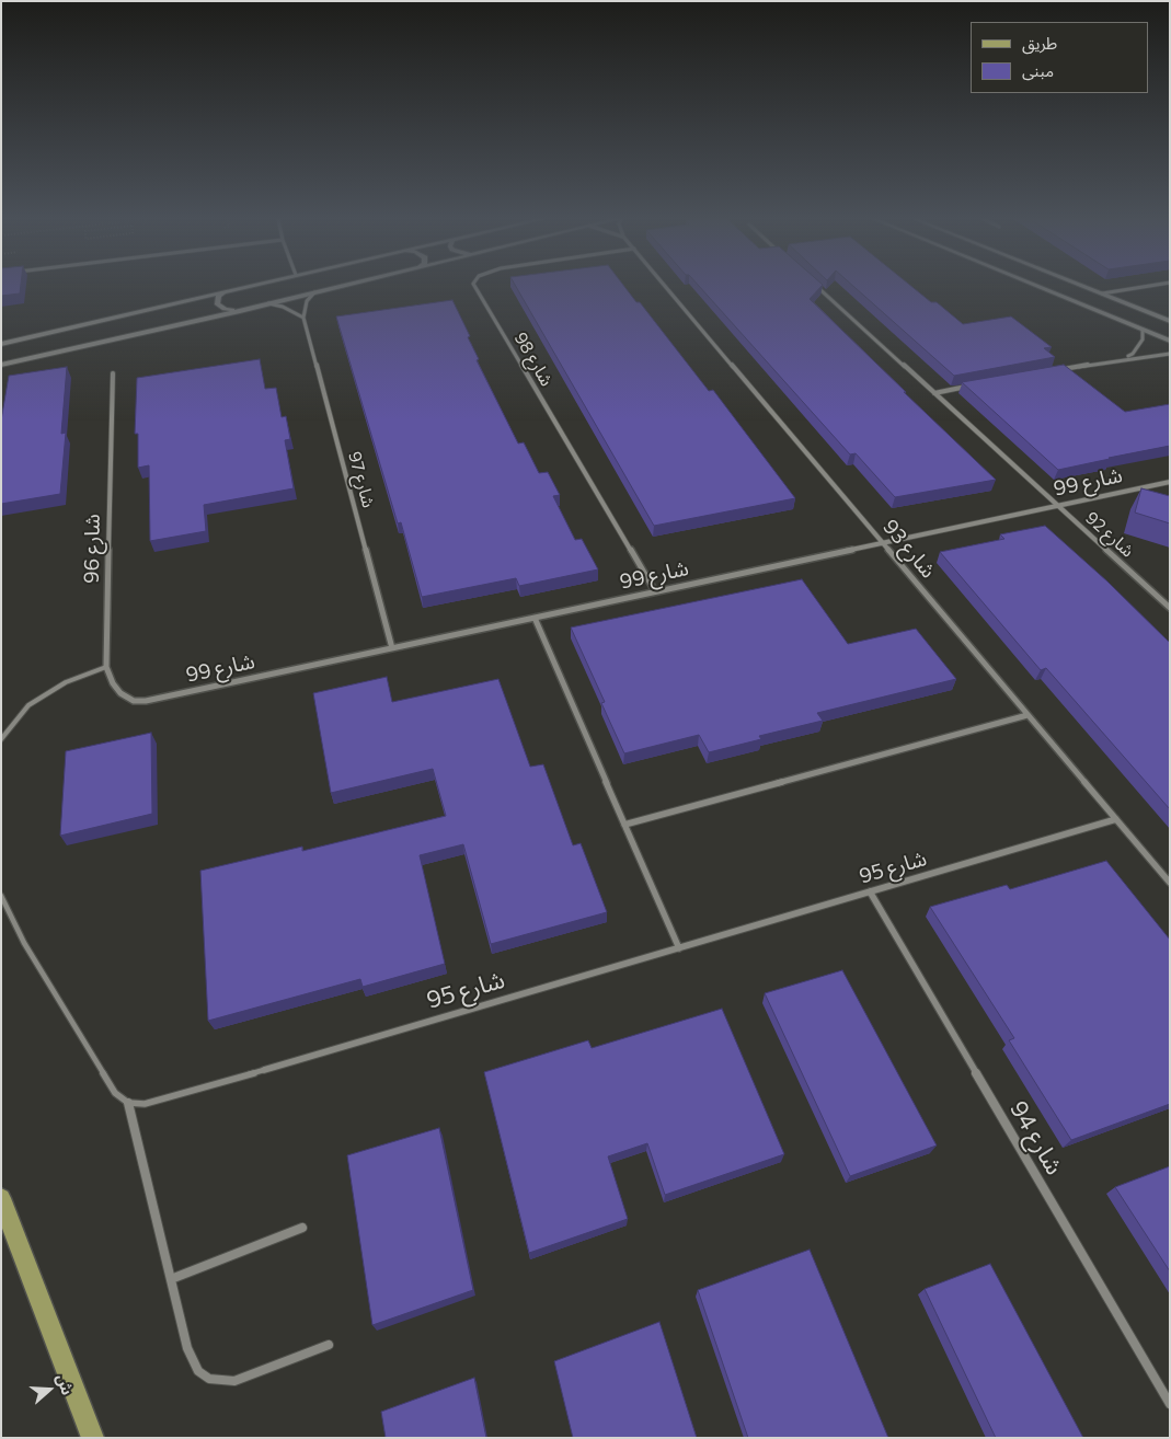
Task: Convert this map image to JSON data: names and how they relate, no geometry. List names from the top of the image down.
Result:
{
  "streets": {
    "street": [
      "شارع 98",
      "شارع 97",
      "شارع 99",
      "شارع 92",
      "شارع 96",
      "شارع 93",
      "شارع 95",
      "شارع 94"
    ]
  },
  "crossings": [
    ["شارع 98", "شارع 99"],
    ["شارع 97", "شارع 99"],
    ["شارع 99", "شارع 92"],
    ["شارع 99", "شارع 96"],
    ["شارع 99", "شارع 93"],
    ["شارع 93", "شارع 95"],
    ["شارع 95", "شارع 94"]
  ],
  "legend": ["طريق", "مبنى"],
  "north": "right"
}
